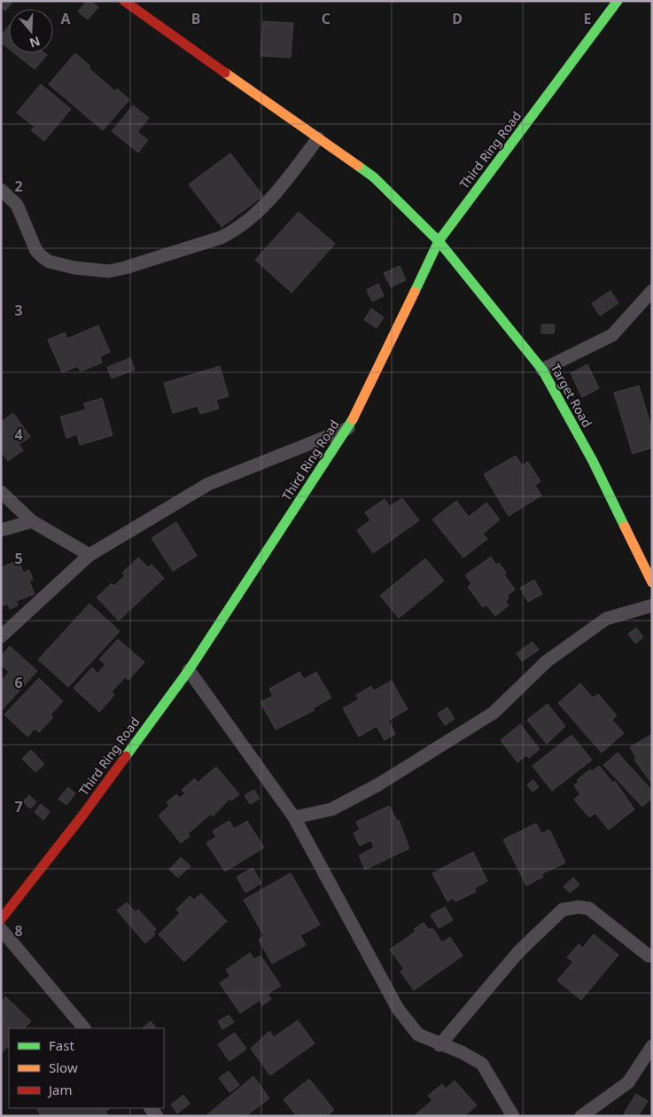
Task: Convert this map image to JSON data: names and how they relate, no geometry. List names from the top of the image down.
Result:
{
  "streets": {
    "street": ["Third Ring Road", "Target Road"]
  },
  "crossings": [
    ["Third Ring Road", "Target Road"]
  ],
  "legend": ["Fast", "Slow", "Jam"],
  "north": "bottom",
  "grid": {
    "columns": [
      "A",
      "B",
      "C",
      "D",
      "E"
    ],
    "rows": [
      "2",
      "3",
      "4",
      "5",
      "6",
      "7",
      "8"
    ]
  }
}
